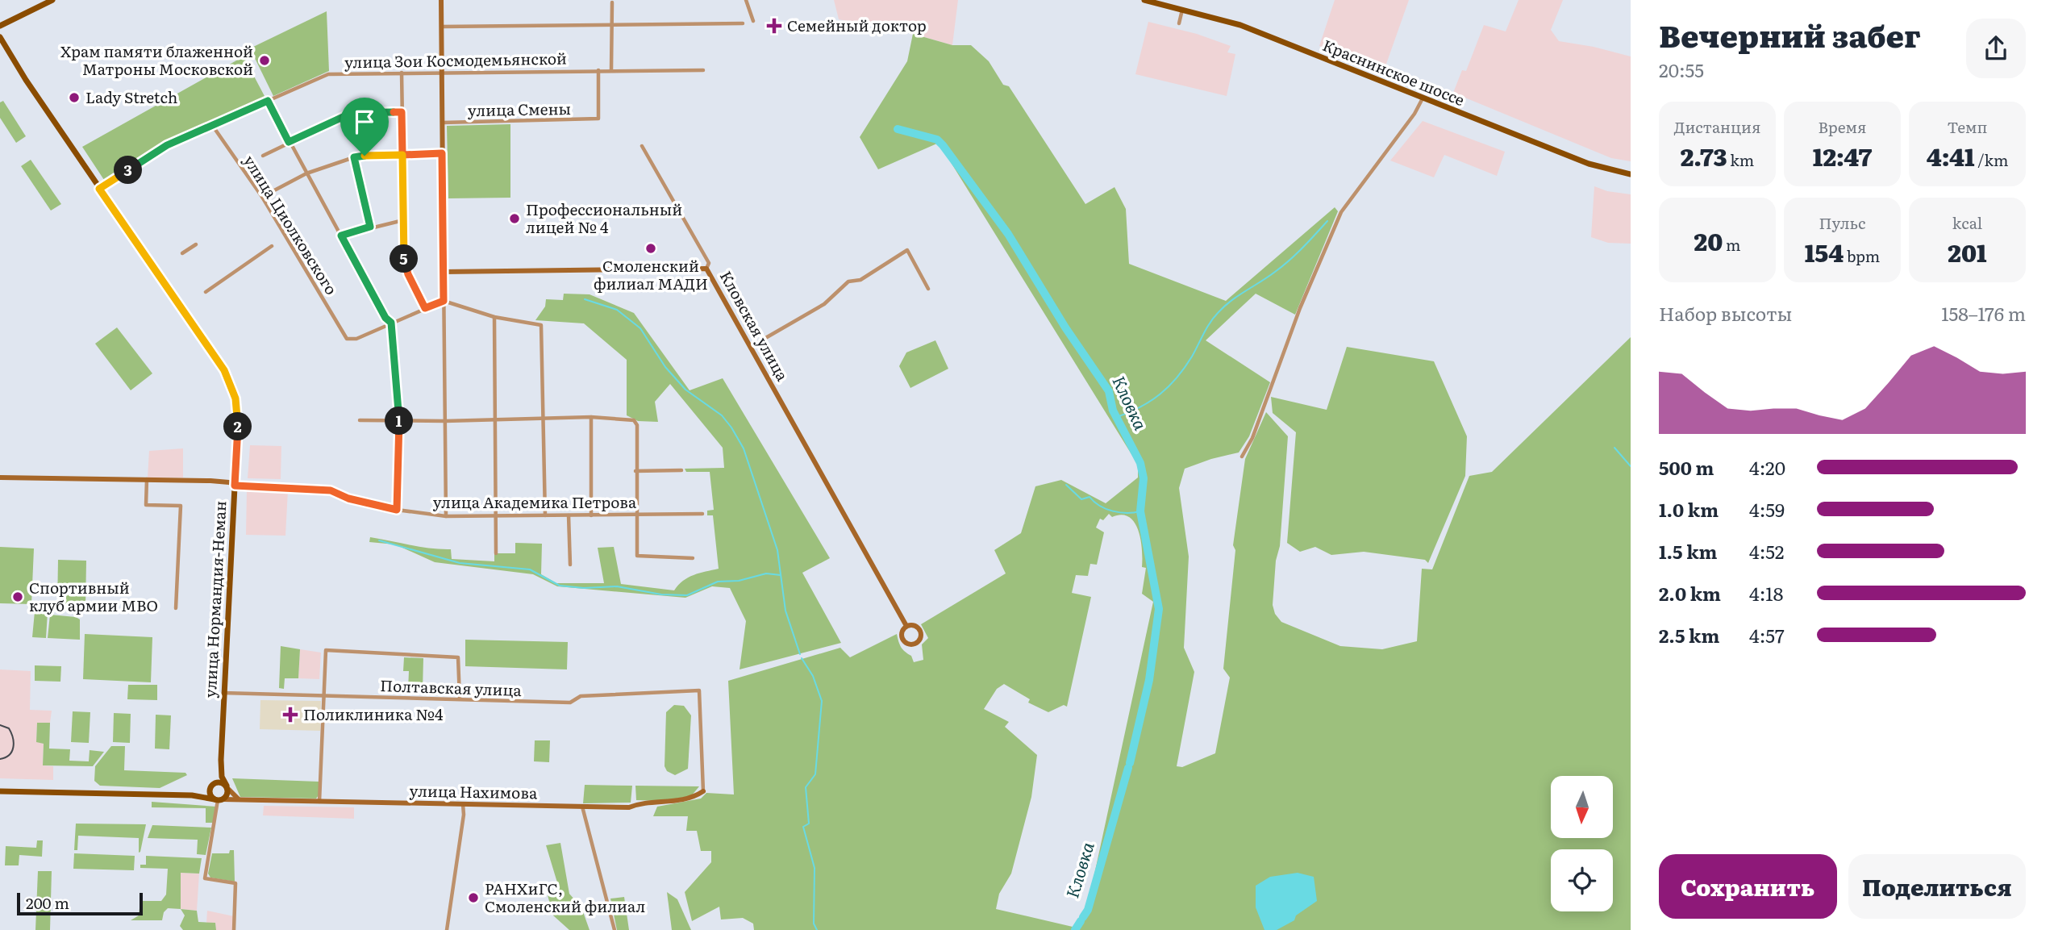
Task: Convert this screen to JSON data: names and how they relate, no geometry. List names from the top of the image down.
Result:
{
  "streets": {
    "main road": ["Краснинское шоссе", "улица Нормандия-Неман"],
    "street": [
      "улица Зои Космодемьянской",
      "улица Смены",
      "улица Циолковского",
      "Кловская улица",
      "улица Академика Петрова",
      "Полтавская улица",
      "улица Нахимова"
    ]
  },
  "crossings": [
    ["улица Зои Космодемьянской", "улица Смены"],
    ["улица Зои Космодемьянской", "улица Циолковского"],
    ["улица Зои Космодемьянской", "улица Нормандия-Неман"],
    ["улица Академика Петрова", "улица Нормандия-Неман"],
    ["улица Нормандия-Неман", "Полтавская улица"],
    ["Полтавская улица", "улица Нахимова"]
  ],
  "water": ["Кловка"],
  "places": {
    "health": ["Семейный доктор", "Поликлиника №4"],
    "other": [
      "Храм памяти блаженной Матроны Московской",
      "Lady Stretch",
      "Профессиональный лицей № 4",
      "Смоленский филиал МАДИ",
      "Спортивный клуб армии МВО",
      "РАНХиГС, Смоленский филиал"
    ]
  },
  "scale_bar": "200 m",
  "north": "bottom",
  "page": {
    "heading": ["Вечерний забег", "20:55"],
    "stats": [
      ["Дистанция", "2.73 km"],
      ["Время", "12:47"],
      ["Темп", "4:41 /km"],
      ["20 m"],
      ["Пульс", "154 bpm"],
      ["kcal", "201"]
    ],
    "pins": [
      "3",
      "5",
      "1",
      "2"
    ],
    "chart": ["Набор высоты", "158–176 m"],
    "list": [
      {
        "name": "500 m",
        "note": "4:20"
      },
      {
        "name": "1.0 km",
        "note": "4:59"
      },
      {
        "name": "1.5 km",
        "note": "4:52"
      },
      {
        "name": "2.0 km",
        "note": "4:18"
      },
      {
        "name": "2.5 km",
        "note": "4:57"
      }
    ],
    "buttons": ["Сохранить", "Поделиться"],
    "scale": "200 m"
  }
}
